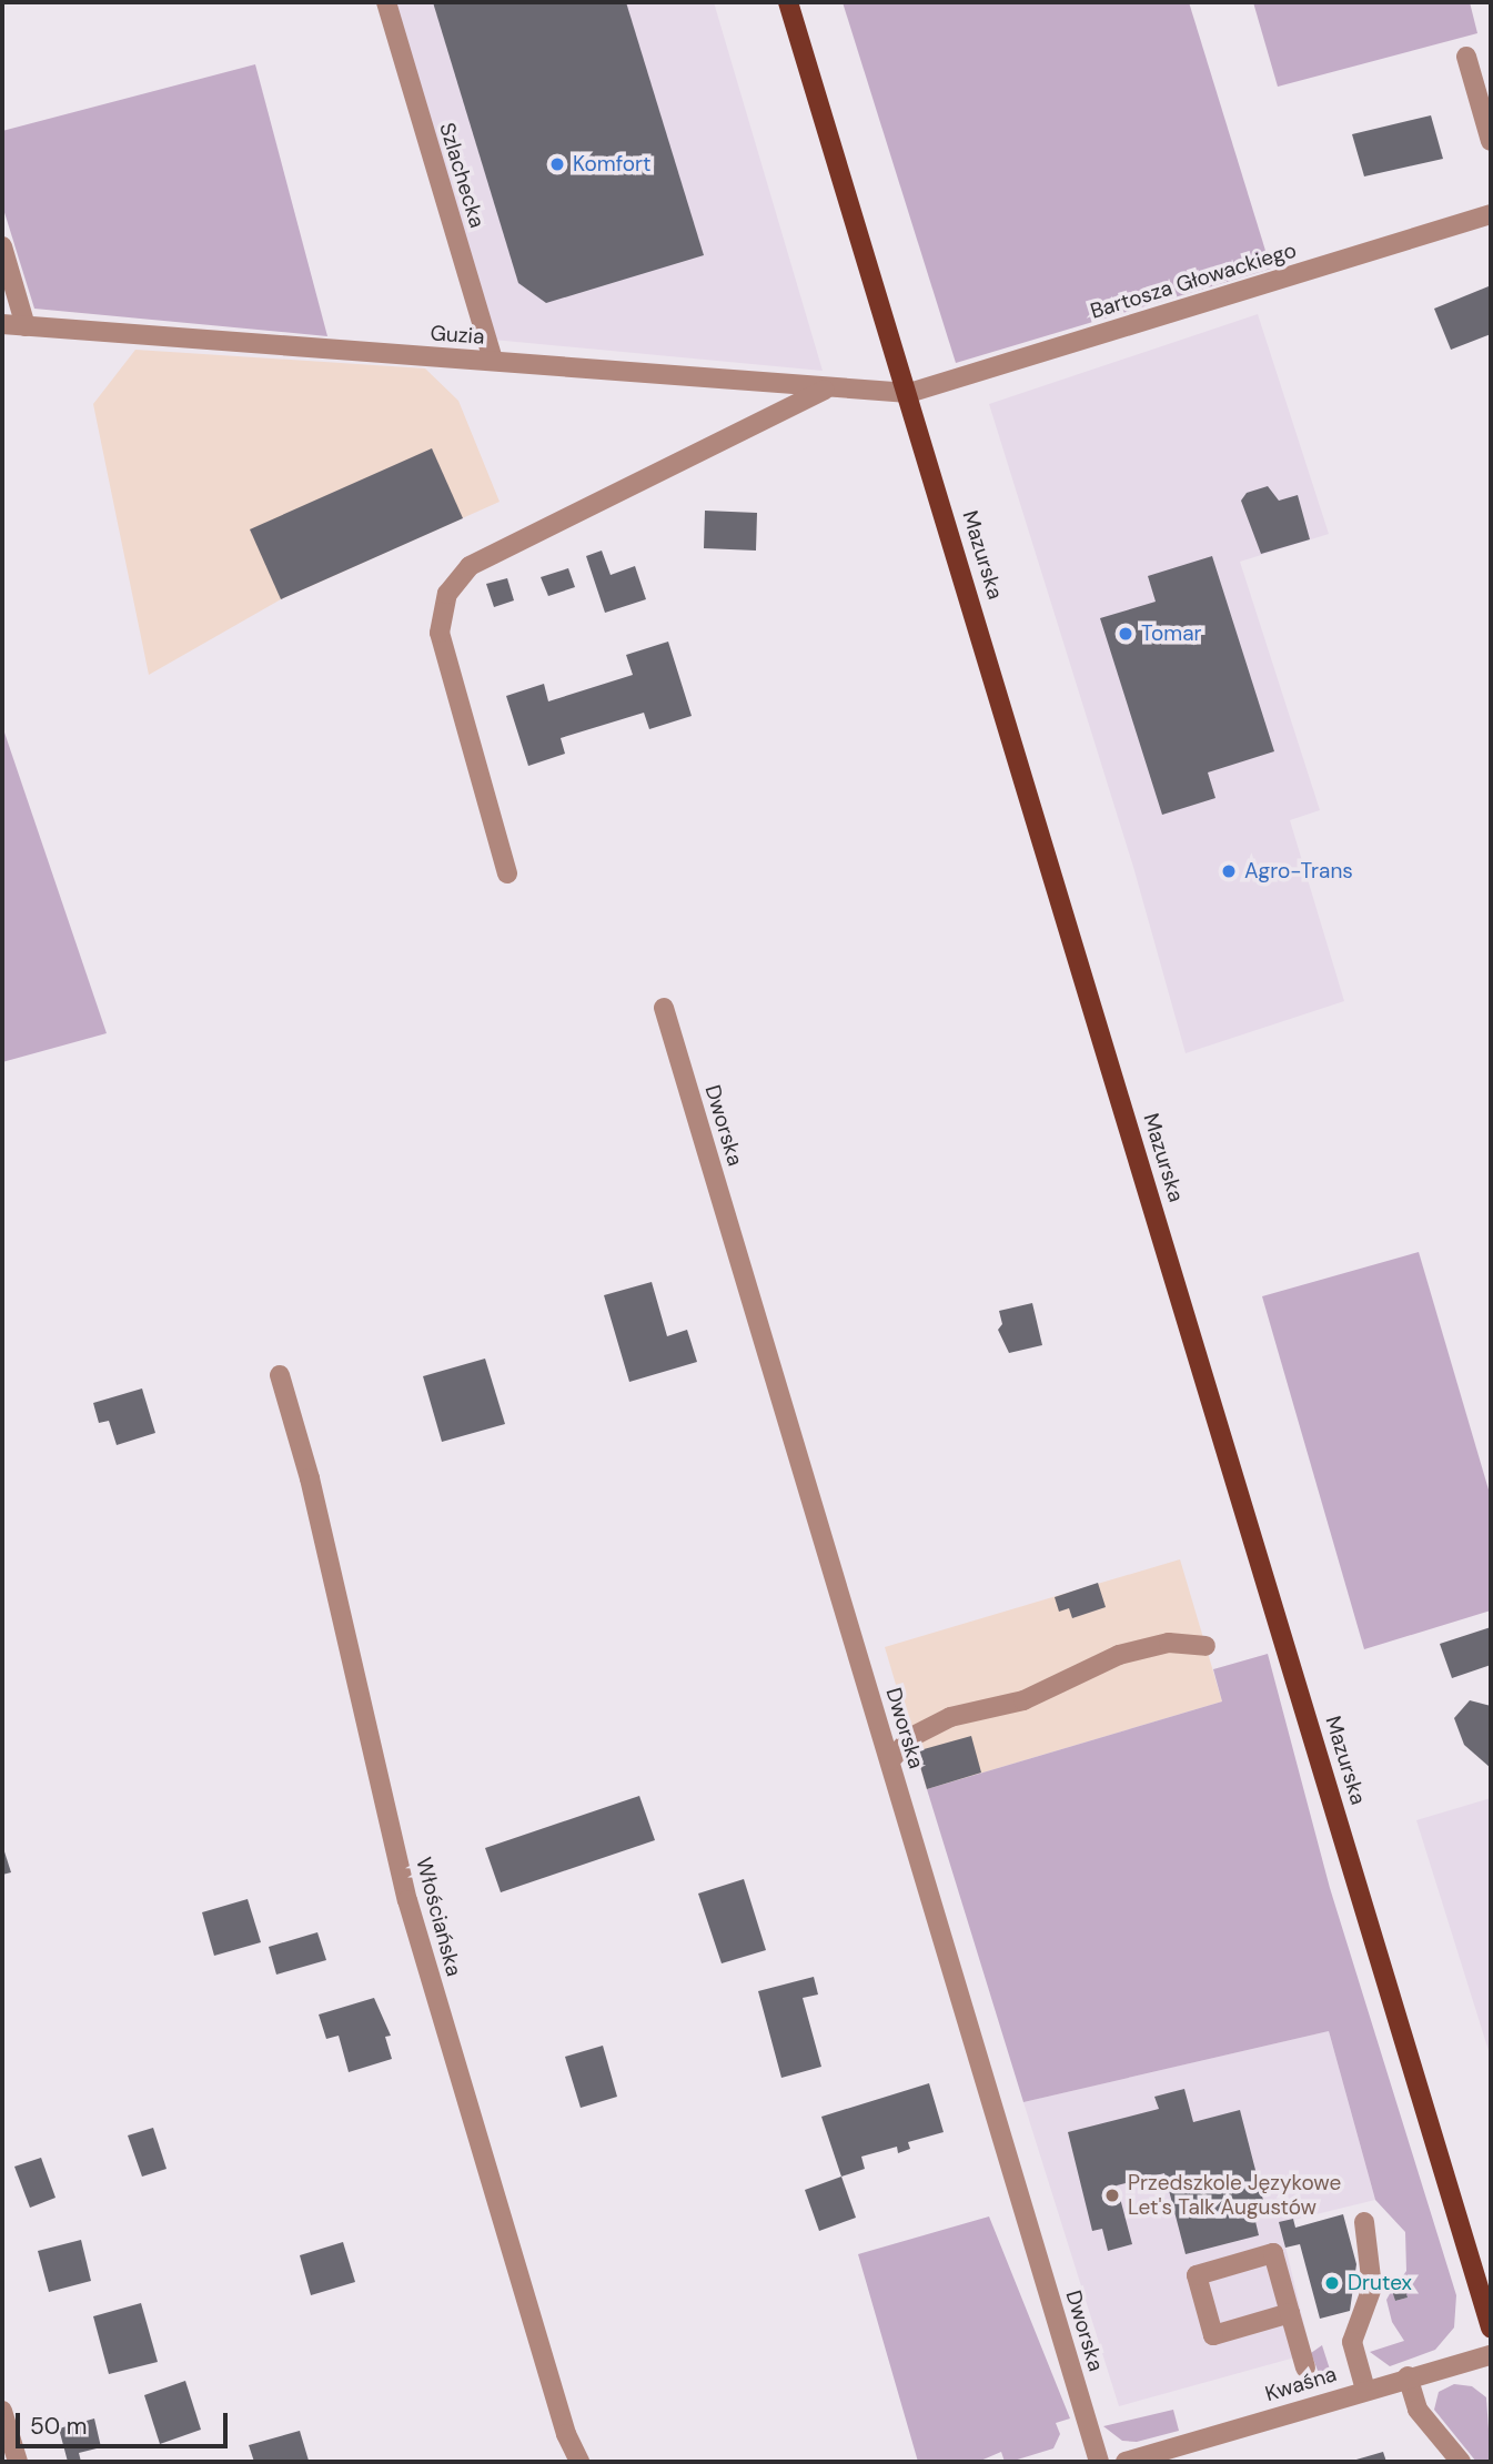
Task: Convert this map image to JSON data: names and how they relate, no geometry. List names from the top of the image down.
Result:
{
  "streets": {
    "main road": ["Mazurska"],
    "street": [
      "Szlachecka",
      "Bartosza Głowackiego",
      "Guzia",
      "Dworska",
      "Włościańska",
      "Kwaśna"
    ]
  },
  "crossings": [
    ["Szlachecka", "Guzia"],
    ["Bartosza Głowackiego", "Guzia"],
    ["Bartosza Głowackiego", "Mazurska"],
    ["Guzia", "Mazurska"]
  ],
  "places": [
    "Komfort",
    "Tomar",
    "Agro-Trans",
    "Przedszkole Językowe Let's Talk Augustów",
    "Drutex"
  ],
  "scale_bar": "50 m"
}
